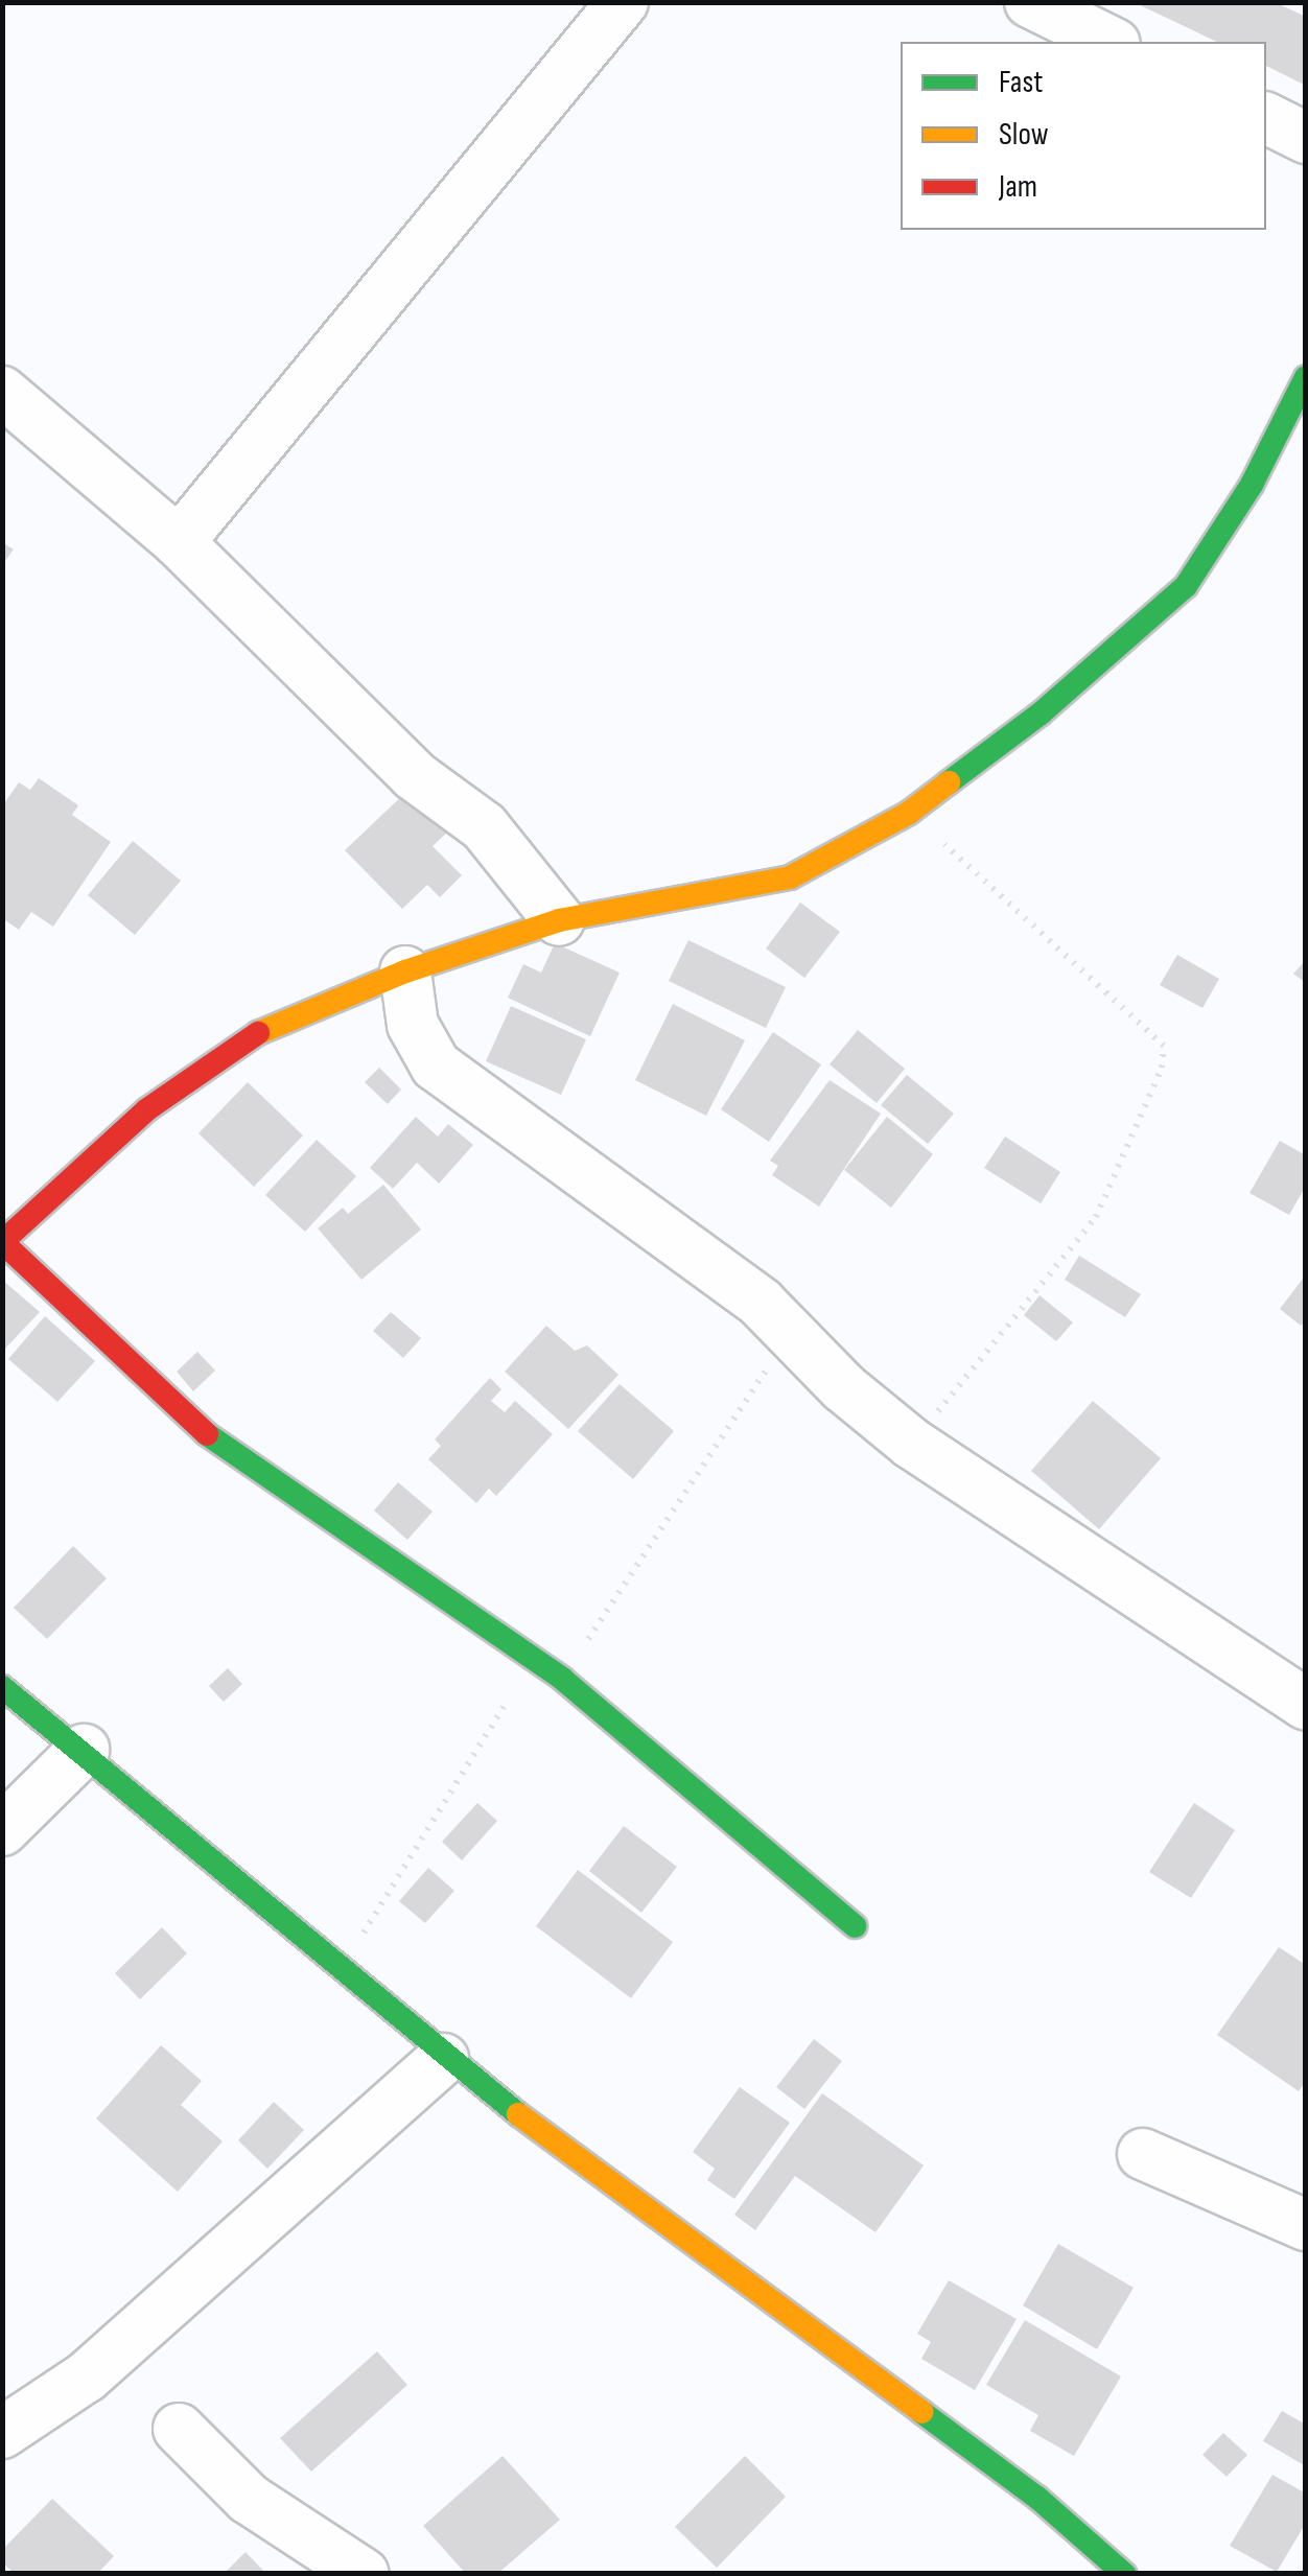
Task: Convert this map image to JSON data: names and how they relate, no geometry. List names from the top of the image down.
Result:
{
  "legend": ["Fast", "Slow", "Jam"]
}
